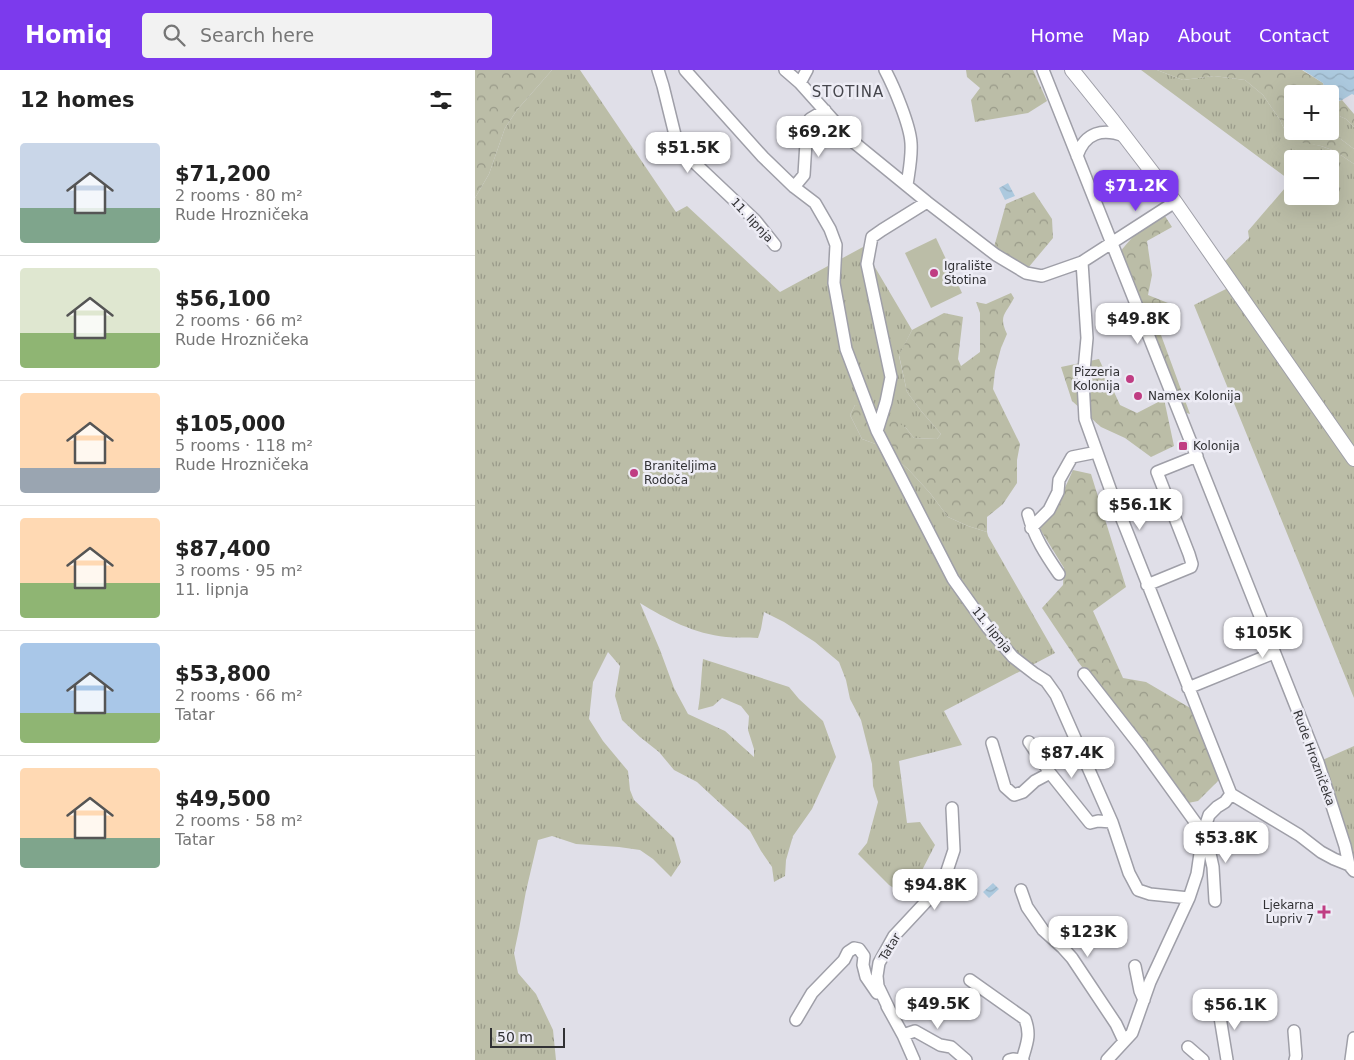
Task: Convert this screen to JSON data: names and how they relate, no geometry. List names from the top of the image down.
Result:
{
  "streets": {
    "street": ["11. lipnja", "Rude Hrozničeka", "Tatar"]
  },
  "districts": ["STOTINA"],
  "places": {
    "other": [
      "Igralište Stotina",
      "Pizzeria Kolonija",
      "Namex Kolonija",
      "Braniteljima Rodoča"
    ],
    "transit": ["Kolonija"],
    "health": ["Ljekarna Lupriv 7"]
  },
  "scale_bar": "50 m",
  "page": {
    "header": "Homiq",
    "search": "Search here",
    "nav": [
      "Home",
      "Map",
      "About",
      "Contact"
    ],
    "heading": "12 homes",
    "map_buttons": ["+", "−"],
    "price": [
      "$69.2K",
      "$51.5K",
      "$71.2K",
      "$49.8K",
      "$56.1K",
      "$105K",
      "$87.4K",
      "$53.8K",
      "$94.8K",
      "$123K",
      "$49.5K",
      "$56.1K"
    ],
    "list": [
      {
        "name": "$71,200",
        "note": "2 rooms · 80 m² · Rude Hrozničeka"
      },
      {
        "name": "$56,100",
        "note": "2 rooms · 66 m² · Rude Hrozničeka"
      },
      {
        "name": "$105,000",
        "note": "5 rooms · 118 m² · Rude Hrozničeka"
      },
      {
        "name": "$87,400",
        "note": "3 rooms · 95 m² · 11. lipnja"
      },
      {
        "name": "$53,800",
        "note": "2 rooms · 66 m² · Tatar"
      },
      {
        "name": "$49,500",
        "note": "2 rooms · 58 m² · Tatar"
      }
    ],
    "scale": "50 m"
  }
}
